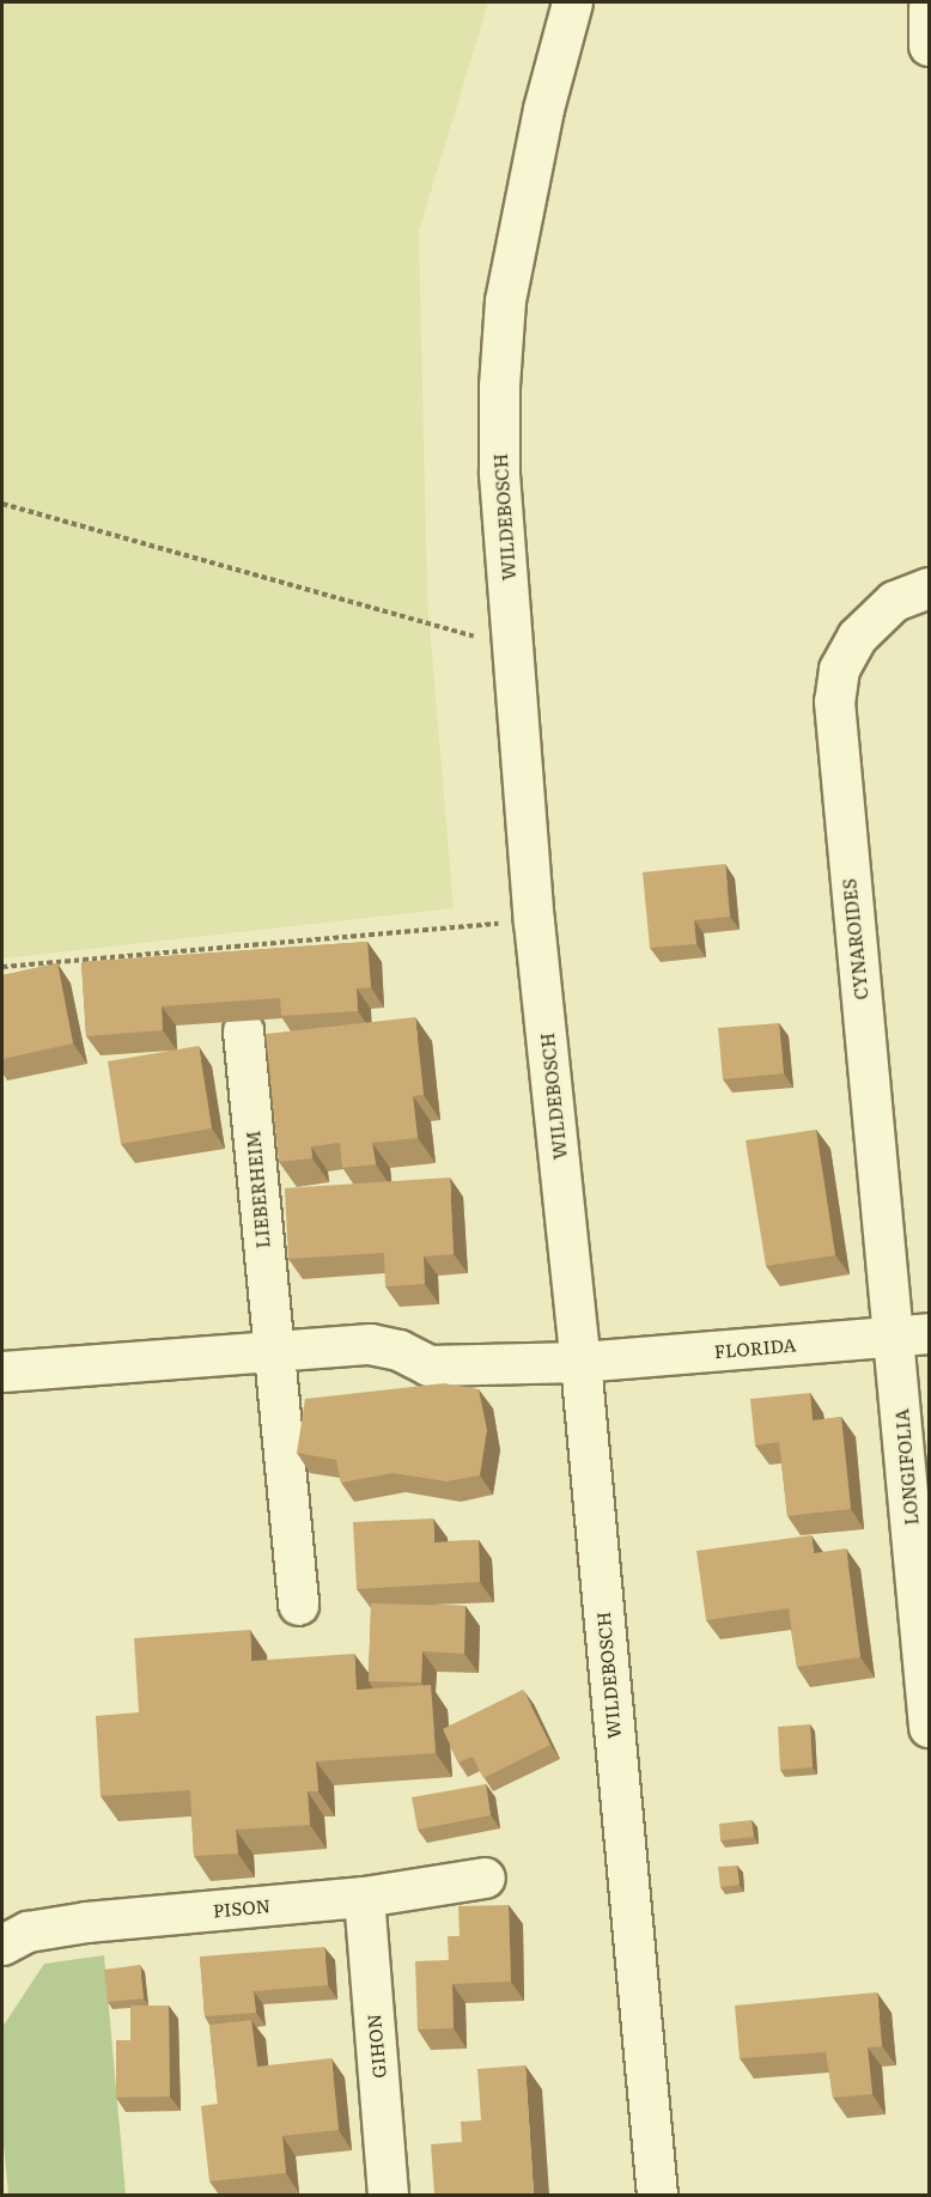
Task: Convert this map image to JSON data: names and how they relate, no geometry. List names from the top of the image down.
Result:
{
  "streets": {
    "street": [
      "WILDEBOSCH",
      "CYNAROIDES",
      "LIEBERHEIM",
      "FLORIDA",
      "LONGIFOLIA",
      "PISON",
      "GIHON"
    ]
  },
  "crossings": [
    ["WILDEBOSCH", "FLORIDA"],
    ["CYNAROIDES", "FLORIDA"],
    ["CYNAROIDES", "LONGIFOLIA"],
    ["FLORIDA", "LONGIFOLIA"],
    ["PISON", "GIHON"]
  ]
}
